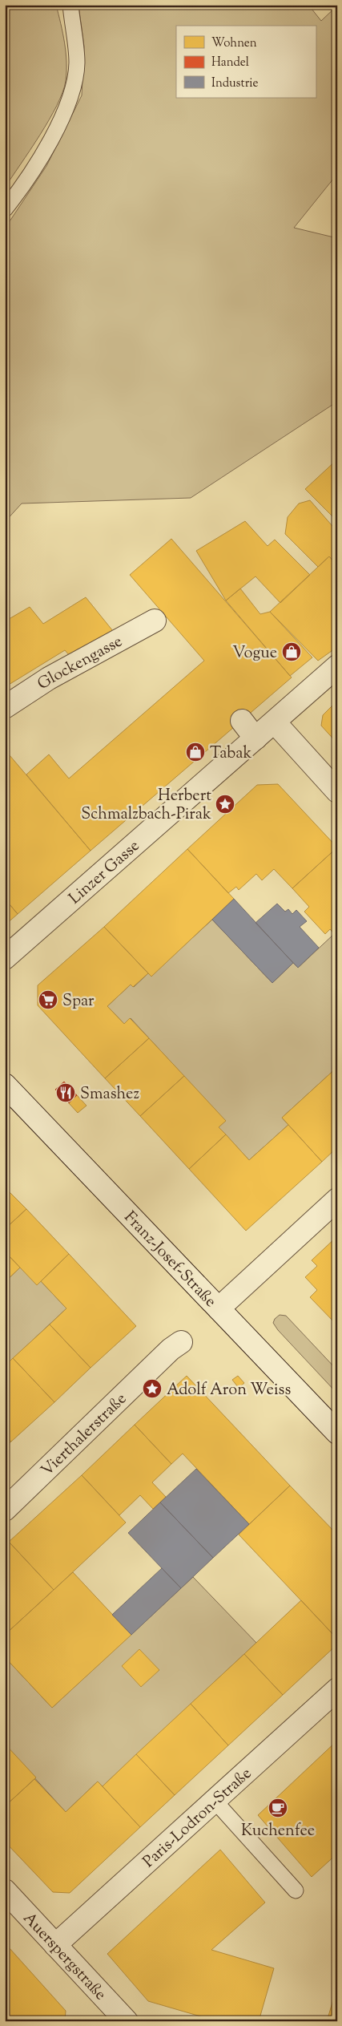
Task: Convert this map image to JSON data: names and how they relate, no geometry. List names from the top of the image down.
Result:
{
  "streets": {
    "street": [
      "Glockengasse",
      "Linzer Gasse",
      "Franz-Josef-Straße",
      "Vierthalerstraße",
      "Paris-Lodron-Straße",
      "Auerspergstraße"
    ]
  },
  "crossings": [
    ["Paris-Lodron-Straße", "Auerspergstraße"]
  ],
  "places": {
    "shop": ["Vogue", "Tabak"],
    "place": ["Herbert Schmalzbach-Pirak", "Adolf Aron Weiss"],
    "supermarket": ["Spar"],
    "restaurant": ["Smashez"],
    "cafe": ["Kuchenfee"]
  },
  "legend": ["Wohnen", "Handel", "Industrie"]
}
